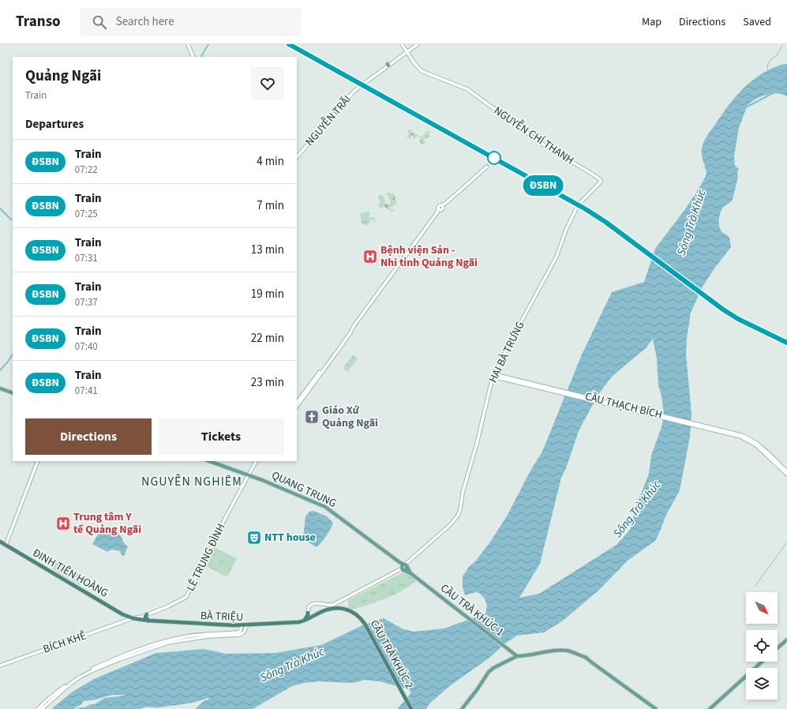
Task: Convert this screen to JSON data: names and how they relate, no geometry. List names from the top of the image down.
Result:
{
  "streets": {
    "highway": ["ĐINH TIÊN HOÀNG", "BÀ TRIỆU", "CẦU TRÀ KHÚC 2"],
    "main road": [
      "NGUYỄN TRÃI",
      "NGUYỄN CHÍ THANH",
      "HAI BÀ TRƯNG",
      "CẦU THẠCH BÍCH",
      "QUANG TRUNG",
      "LÊ TRUNG ĐÌNH",
      "CẦU TRÀ KHÚC 1",
      "BÍCH KHÊ"
    ]
  },
  "crossings": [
    ["NGUYỄN TRÃI", "NGUYỄN CHÍ THANH"],
    ["NGUYỄN CHÍ THANH", "HAI BÀ TRƯNG"],
    ["HAI BÀ TRƯNG", "CẦU THẠCH BÍCH"],
    ["HAI BÀ TRƯNG", "QUANG TRUNG"],
    ["QUANG TRUNG", "LÊ TRUNG ĐÌNH"],
    ["LÊ TRUNG ĐÌNH", "BÍCH KHÊ"],
    ["ĐINH TIÊN HOÀNG", "BÀ TRIỆU"],
    ["ĐINH TIÊN HOÀNG", "BÍCH KHÊ"],
    ["BÀ TRIỆU", "BÍCH KHÊ"],
    ["BÀ TRIỆU", "CẦU TRÀ KHÚC 2"]
  ],
  "districts": ["NGUYỄN NGHIÊM"],
  "water": ["Sông Trà Khúc"],
  "places": {
    "hospital": ["Bệnh viện Sản - Nhi tỉnh Quảng Ngãi", "Trung tâm Y tế Quảng Ngãi"],
    "church": ["Giáo Xứ Quảng Ngãi"],
    "theatre": ["NTT house"]
  },
  "north": "bottom right",
  "page": {
    "header": "Transo",
    "search": "Search here",
    "nav": ["Map", "Directions", "Saved"],
    "on_map": "ĐSBN",
    "heading": [
      ["Quảng Ngãi", "Train"],
      "Departures"
    ],
    "list": [
      {
        "mark": "ĐSBN",
        "name": "Train",
        "note": "07:22",
        "value": "4 min"
      },
      {
        "mark": "ĐSBN",
        "name": "Train",
        "note": "07:25",
        "value": "7 min"
      },
      {
        "mark": "ĐSBN",
        "name": "Train",
        "note": "07:31",
        "value": "13 min"
      },
      {
        "mark": "ĐSBN",
        "name": "Train",
        "note": "07:37",
        "value": "19 min"
      },
      {
        "mark": "ĐSBN",
        "name": "Train",
        "note": "07:40",
        "value": "22 min"
      },
      {
        "mark": "ĐSBN",
        "name": "Train",
        "note": "07:41",
        "value": "23 min"
      }
    ],
    "buttons": ["Directions", "Tickets"]
  }
}
